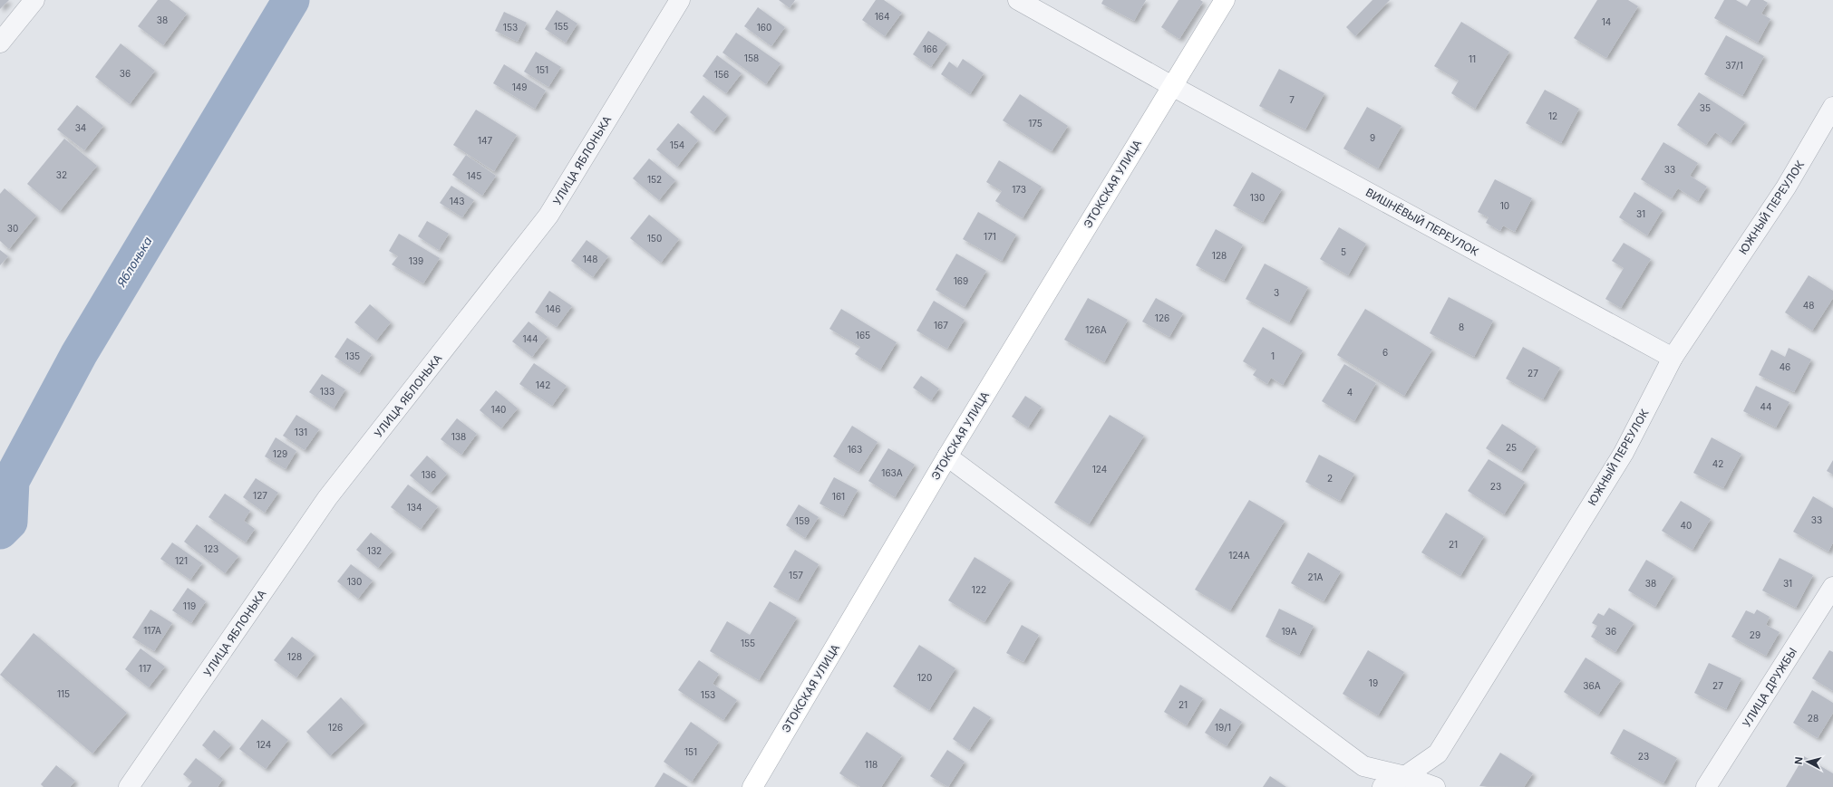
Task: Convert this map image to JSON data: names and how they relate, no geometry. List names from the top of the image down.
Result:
{
  "streets": {
    "main road": ["ЭТОКСКАЯ УЛИЦА"],
    "street": [
      "УЛИЦА ЯБЛОНЬКА",
      "ЮЖНЫЙ ПЕРЕУЛОК",
      "ВИШНЁВЫЙ ПЕРЕУЛОК",
      "УЛИЦА ДРУЖБЫ"
    ]
  },
  "crossings": [
    ["ЭТОКСКАЯ УЛИЦА", "ВИШНЁВЫЙ ПЕРЕУЛОК"],
    ["ЮЖНЫЙ ПЕРЕУЛОК", "ВИШНЁВЫЙ ПЕРЕУЛОК"]
  ],
  "water": ["Яблонька"],
  "house_numbers": [
    "164",
    "38",
    "14",
    "155",
    "153",
    "160",
    "166",
    "158",
    "11",
    "37/1",
    "151",
    "36",
    "156",
    "149",
    "7",
    "35",
    "12",
    "175",
    "34",
    "9",
    "147",
    "154",
    "33",
    "32",
    "145",
    "152",
    "173",
    "130",
    "143",
    "10",
    "31",
    "30",
    "171",
    "150",
    "5",
    "128",
    "148",
    "139",
    "169",
    "3",
    "48",
    "146",
    "126",
    "167",
    "8",
    "126А",
    "165",
    "144",
    "6",
    "135",
    "1",
    "46",
    "27",
    "142",
    "133",
    "4",
    "44",
    "140",
    "131",
    "138",
    "25",
    "163",
    "129",
    "42",
    "124",
    "163А",
    "136",
    "2",
    "23",
    "127",
    "161",
    "134",
    "33",
    "159",
    "40",
    "21",
    "123",
    "132",
    "124А",
    "121",
    "157",
    "21А",
    "130",
    "38",
    "31",
    "122",
    "119",
    "117А",
    "19А",
    "36",
    "29",
    "155",
    "128",
    "117",
    "120",
    "19",
    "36А",
    "27",
    "115",
    "153",
    "21",
    "28",
    "126",
    "19/1",
    "124",
    "151",
    "23",
    "118"
  ],
  "north": "left"
}
